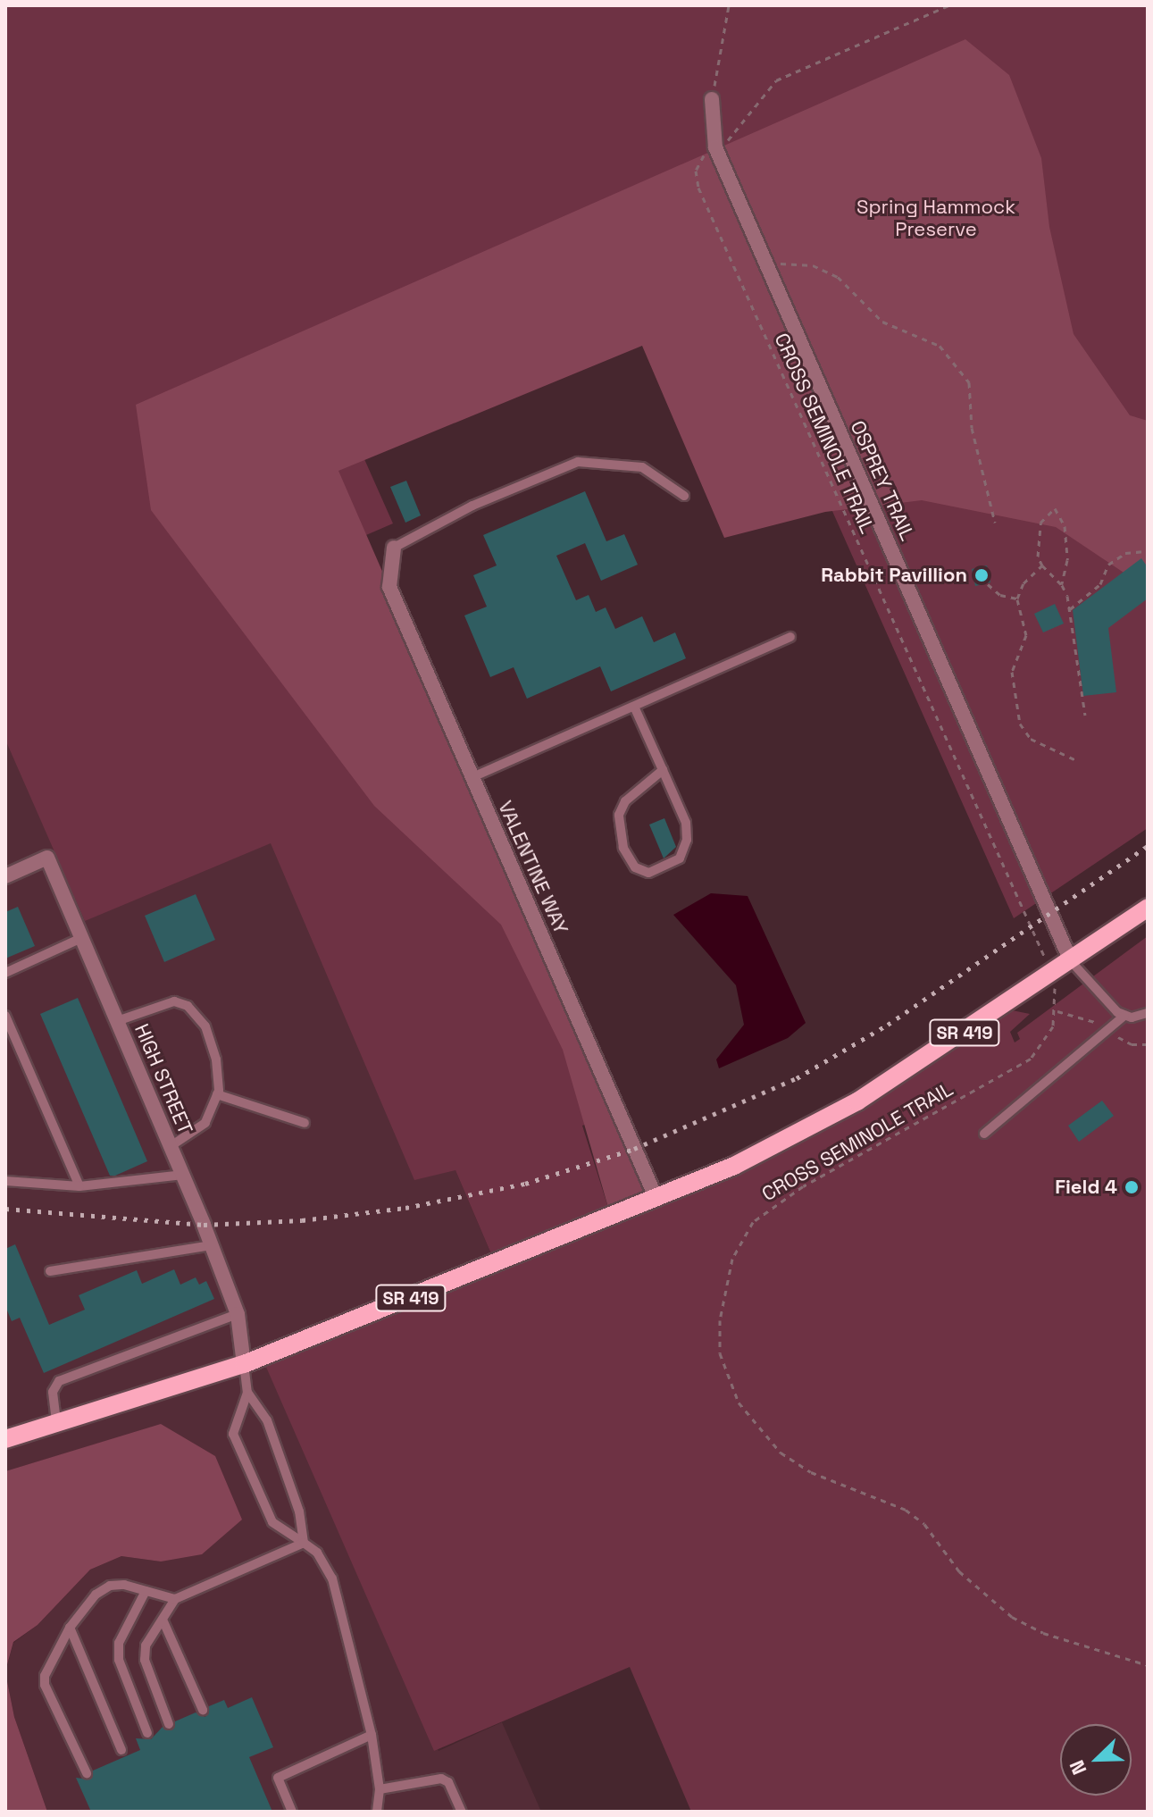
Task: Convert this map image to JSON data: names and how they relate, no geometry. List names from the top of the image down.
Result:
{
  "streets": {
    "main road": ["SR 419"],
    "street": ["OSPREY TRAIL", "VALENTINE WAY", "HIGH STREET"],
    "path": ["CROSS SEMINOLE TRAIL"]
  },
  "crossings": [
    ["OSPREY TRAIL", "SR 419"],
    ["VALENTINE WAY", "SR 419"],
    ["SR 419", "HIGH STREET"]
  ],
  "parks": ["Spring Hammock Preserve"],
  "places": ["Rabbit Pavillion", "Field 4"],
  "north": "bottom left"
}
